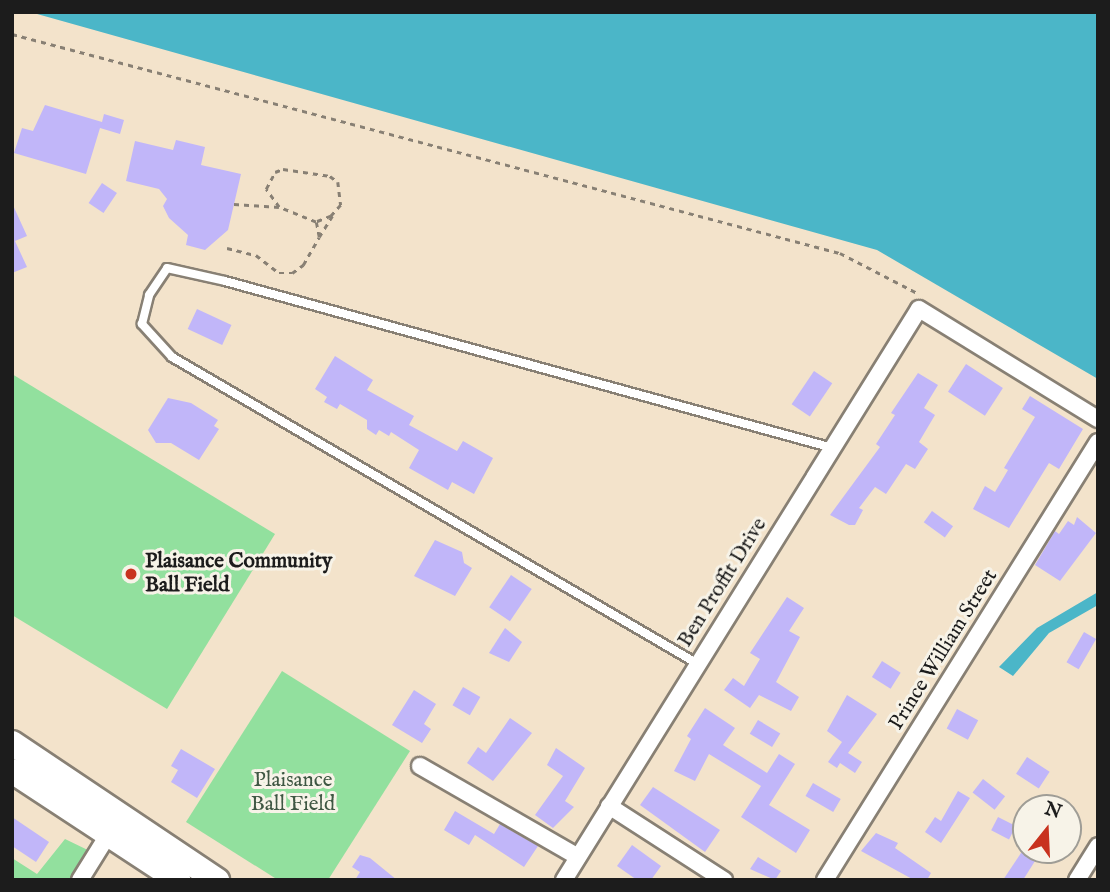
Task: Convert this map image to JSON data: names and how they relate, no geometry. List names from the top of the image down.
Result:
{
  "streets": {
    "street": ["Ben Proffit Drive", "Prince William Street"]
  },
  "parks": ["Plaisance Ball Field"],
  "places": ["Plaisance Community Ball Field"],
  "north": "top"
}
